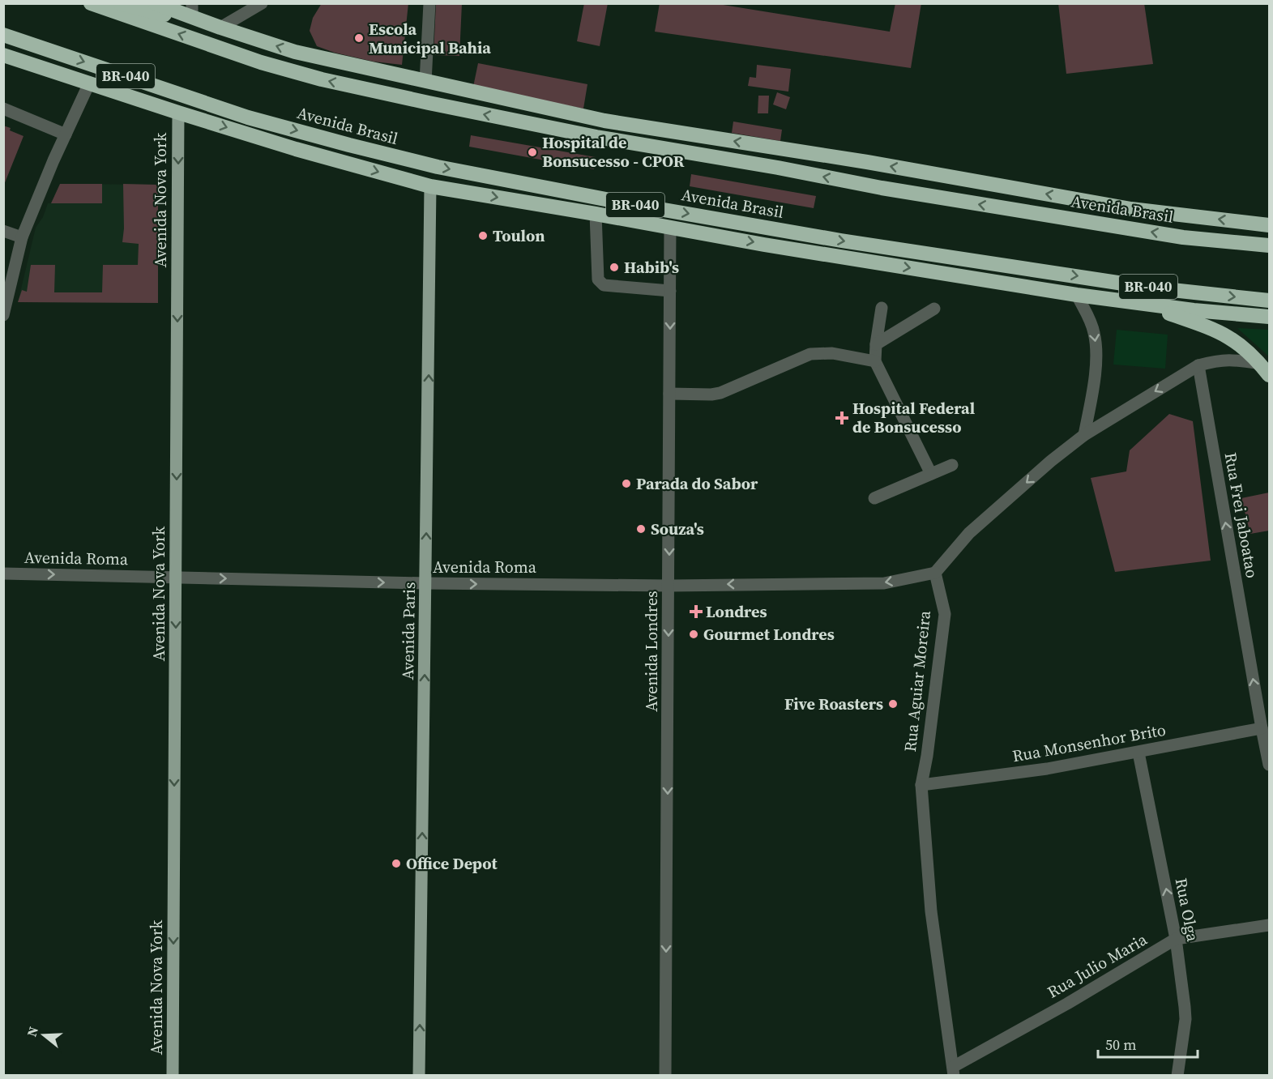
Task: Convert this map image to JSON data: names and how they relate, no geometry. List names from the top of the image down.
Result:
{
  "streets": {
    "highway": ["BR-040", "Avenida Brasil"],
    "main road": ["Avenida Nova York", "Avenida Paris"],
    "street": [
      "Rua Frei Jaboatao",
      "Avenida Roma",
      "Avenida Londres",
      "Rua Aguiar Moreira",
      "Rua Monsenhor Brito",
      "Rua Olga",
      "Rua Julio Maria"
    ]
  },
  "crossings": [
    ["Avenida Nova York", "Avenida Roma"],
    ["Rua Frei Jaboatao", "Rua Monsenhor Brito"],
    ["Avenida Roma", "Avenida Paris"],
    ["Avenida Roma", "Avenida Londres"],
    ["Avenida Roma", "Rua Aguiar Moreira"],
    ["Rua Aguiar Moreira", "Rua Monsenhor Brito"],
    ["Rua Aguiar Moreira", "Rua Julio Maria"],
    ["Rua Monsenhor Brito", "Rua Olga"],
    ["Rua Olga", "Rua Julio Maria"]
  ],
  "one_way": [
    "Avenida Nova York",
    "Rua Frei Jaboatao",
    "Avenida Paris",
    "Avenida Londres",
    "Rua Olga"
  ],
  "places": {
    "other": [
      "Escola Municipal Bahia",
      "Hospital de Bonsucesso - CPOR",
      "Toulon",
      "Habib's",
      "Parada do Sabor",
      "Souza's",
      "Gourmet Londres",
      "Five Roasters",
      "Office Depot"
    ],
    "health": ["Hospital Federal de Bonsucesso", "Londres"]
  },
  "scale_bar": "50 m",
  "north": "left"
}
